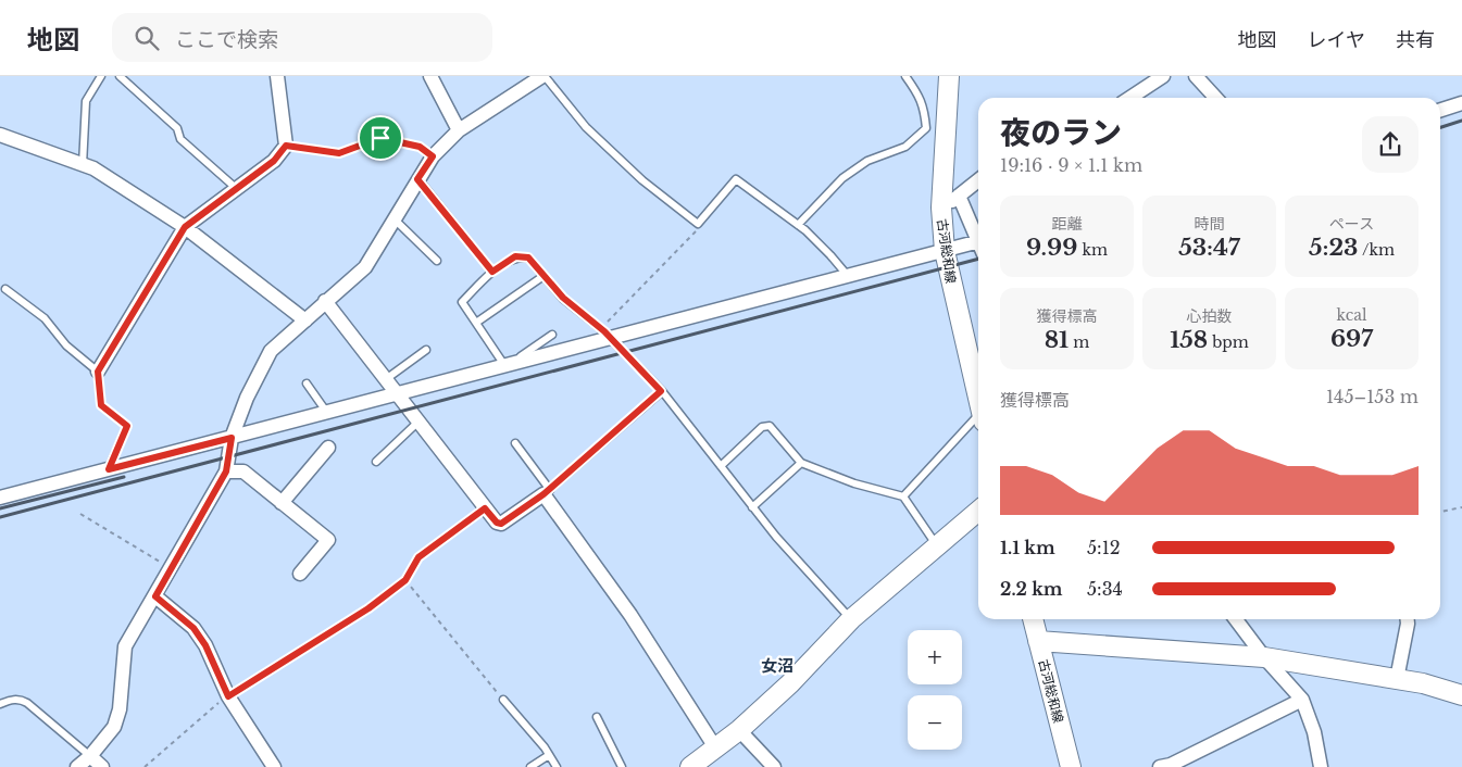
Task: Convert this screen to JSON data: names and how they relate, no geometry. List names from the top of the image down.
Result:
{
  "streets": {
    "street": ["古河総和線"]
  },
  "districts": ["女沼"],
  "page": {
    "header": "地図",
    "search": "ここで検索",
    "nav": ["地図", "レイヤ", "共有"],
    "heading": ["夜のラン", "19:16 · 9 × 1.1 km"],
    "stats": [
      ["距離", "9.99 km"],
      ["時間", "53:47"],
      ["ペース", "5:23 /km"],
      ["獲得標高", "81 m"],
      ["心拍数", "158 bpm"],
      ["kcal", "697"]
    ],
    "chart": ["獲得標高", "145–153 m"],
    "list": [
      {
        "name": "1.1 km",
        "note": "5:12"
      },
      {
        "name": "2.2 km",
        "note": "5:34"
      }
    ],
    "map_buttons": ["+", "−"]
  }
}
